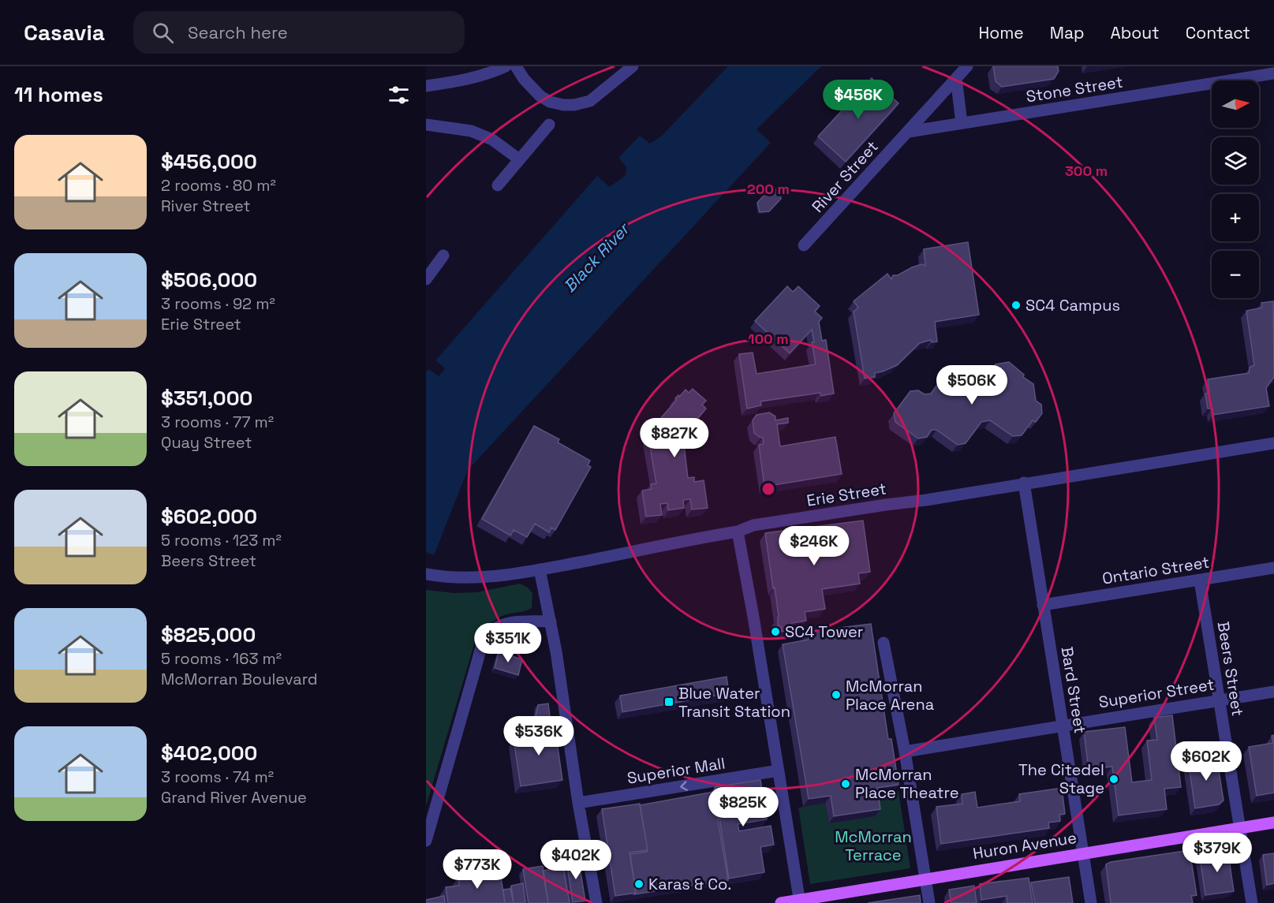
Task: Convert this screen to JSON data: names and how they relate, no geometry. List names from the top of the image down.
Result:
{
  "streets": {
    "main road": ["Huron Avenue"],
    "street": [
      "Stone Street",
      "River Street",
      "Erie Street",
      "Ontario Street",
      "Beers Street",
      "Bard Street",
      "Superior Street",
      "Superior Mall"
    ]
  },
  "crossings": [
    ["Stone Street", "River Street"],
    ["Erie Street", "Bard Street"],
    ["Ontario Street", "Beers Street"],
    ["Ontario Street", "Bard Street"],
    ["Beers Street", "Superior Street"],
    ["Beers Street", "Huron Avenue"],
    ["Bard Street", "Superior Street"],
    ["Bard Street", "Huron Avenue"]
  ],
  "one_way": ["Superior Mall"],
  "water": ["Black River"],
  "parks": ["McMorran Terrace"],
  "places": {
    "other": [
      "SC4 Campus",
      "SC4 Tower",
      "McMorran Place Arena",
      "The Citedel Stage",
      "McMorran Place Theatre",
      "Karas & Co."
    ],
    "transit": ["Blue Water Transit Station"]
  },
  "north": "right",
  "page": {
    "header": "Casavia",
    "search": "Search here",
    "nav": [
      "Home",
      "Map",
      "About",
      "Contact"
    ],
    "heading": "11 homes",
    "price": [
      "$456K",
      "$506K",
      "$827K",
      "$246K",
      "$351K",
      "$536K",
      "$602K",
      "$825K",
      "$379K",
      "$402K",
      "$773K"
    ],
    "map_buttons": ["+", "−"],
    "list": [
      {
        "name": "$456,000",
        "note": "2 rooms · 80 m² · River Street"
      },
      {
        "name": "$506,000",
        "note": "3 rooms · 92 m² · Erie Street"
      },
      {
        "name": "$351,000",
        "note": "3 rooms · 77 m² · Quay Street"
      },
      {
        "name": "$602,000",
        "note": "5 rooms · 123 m² · Beers Street"
      },
      {
        "name": "$825,000",
        "note": "5 rooms · 163 m² · McMorran Boulevard"
      },
      {
        "name": "$402,000",
        "note": "3 rooms · 74 m² · Grand River Avenue"
      }
    ]
  },
  "rings": ["300 m", "200 m", "100 m"]
}
